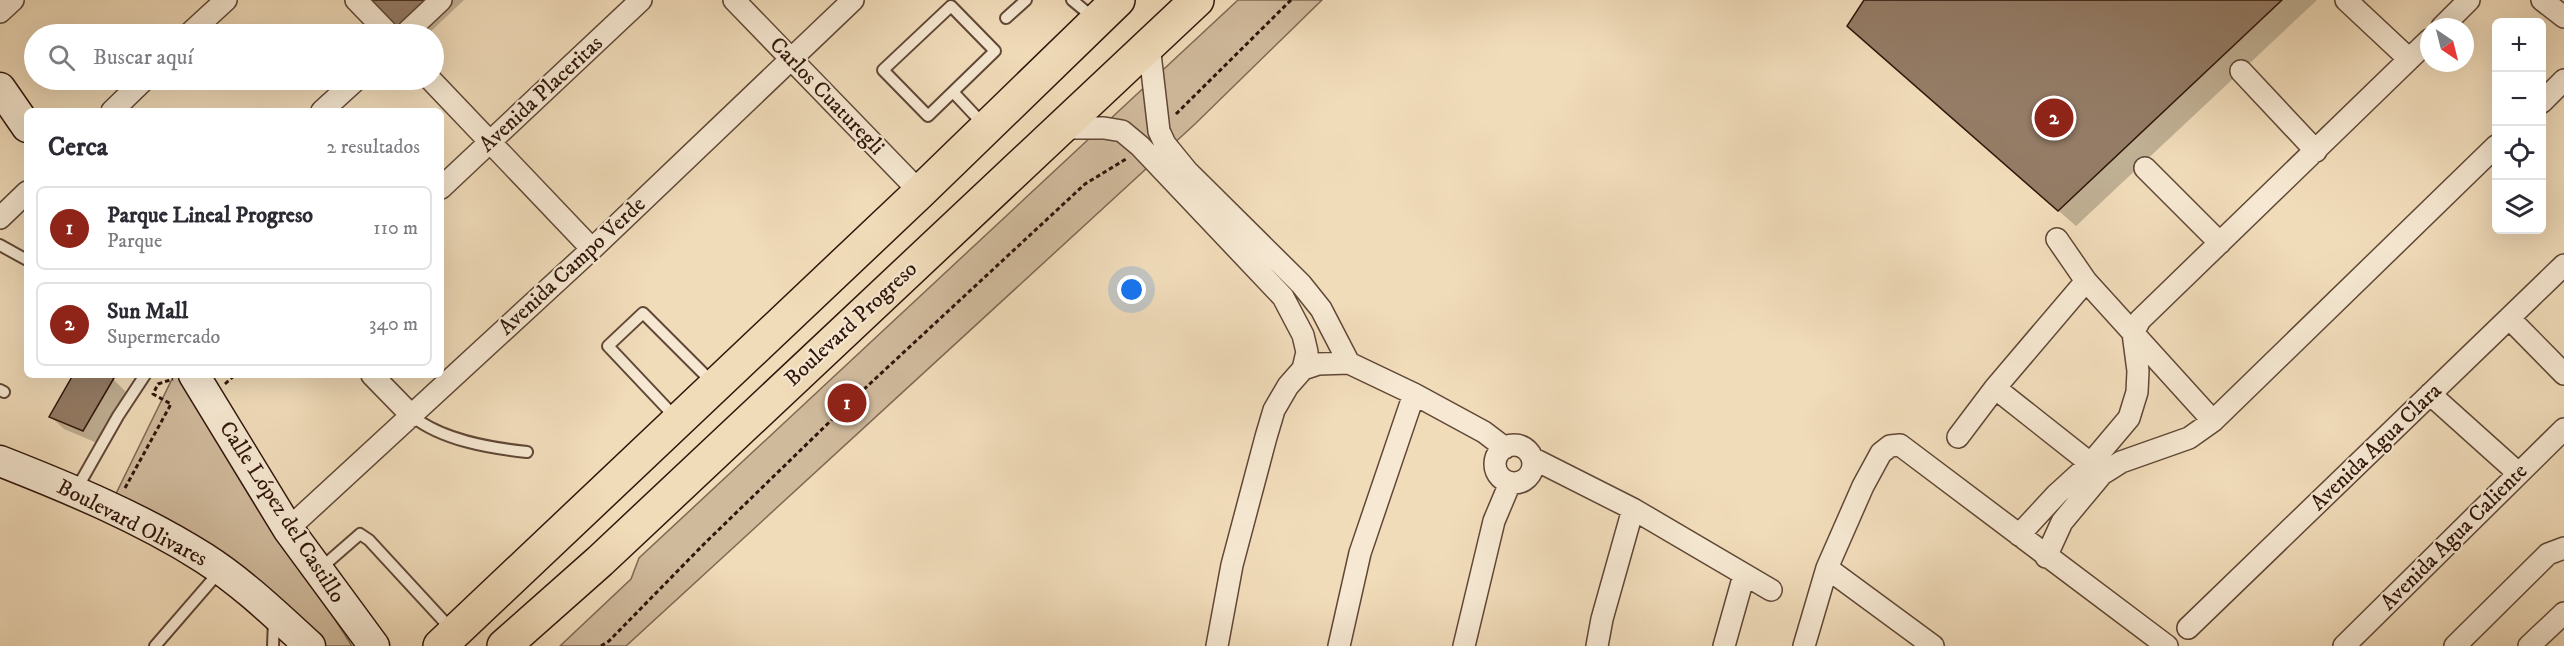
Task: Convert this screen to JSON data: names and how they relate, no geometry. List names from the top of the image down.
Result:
{
  "streets": {
    "main road": ["Boulevard Progreso"],
    "street": [
      "Avenida Placeritas",
      "Carlos Cuaturegli",
      "Avenida Campo Verde",
      "Avenida Agua Clara",
      "Calle López del Castillo",
      "Boulevard Olivares",
      "Avenida Agua Caliente"
    ]
  },
  "crossings": [
    ["Carlos Cuaturegli", "Avenida Campo Verde"],
    ["Avenida Campo Verde", "Calle López del Castillo"]
  ],
  "north": "bottom right",
  "page": {
    "map_buttons": ["+", "−"],
    "search": "Buscar aquí",
    "pins": ["2", "1"],
    "heading": ["Cerca", "2 resultados"],
    "list": [
      {
        "mark": "1",
        "name": "Parque Lineal Progreso",
        "note": "Parque",
        "value": "110 m"
      },
      {
        "mark": "2",
        "name": "Sun Mall",
        "note": "Supermercado",
        "value": "340 m"
      }
    ]
  }
}
